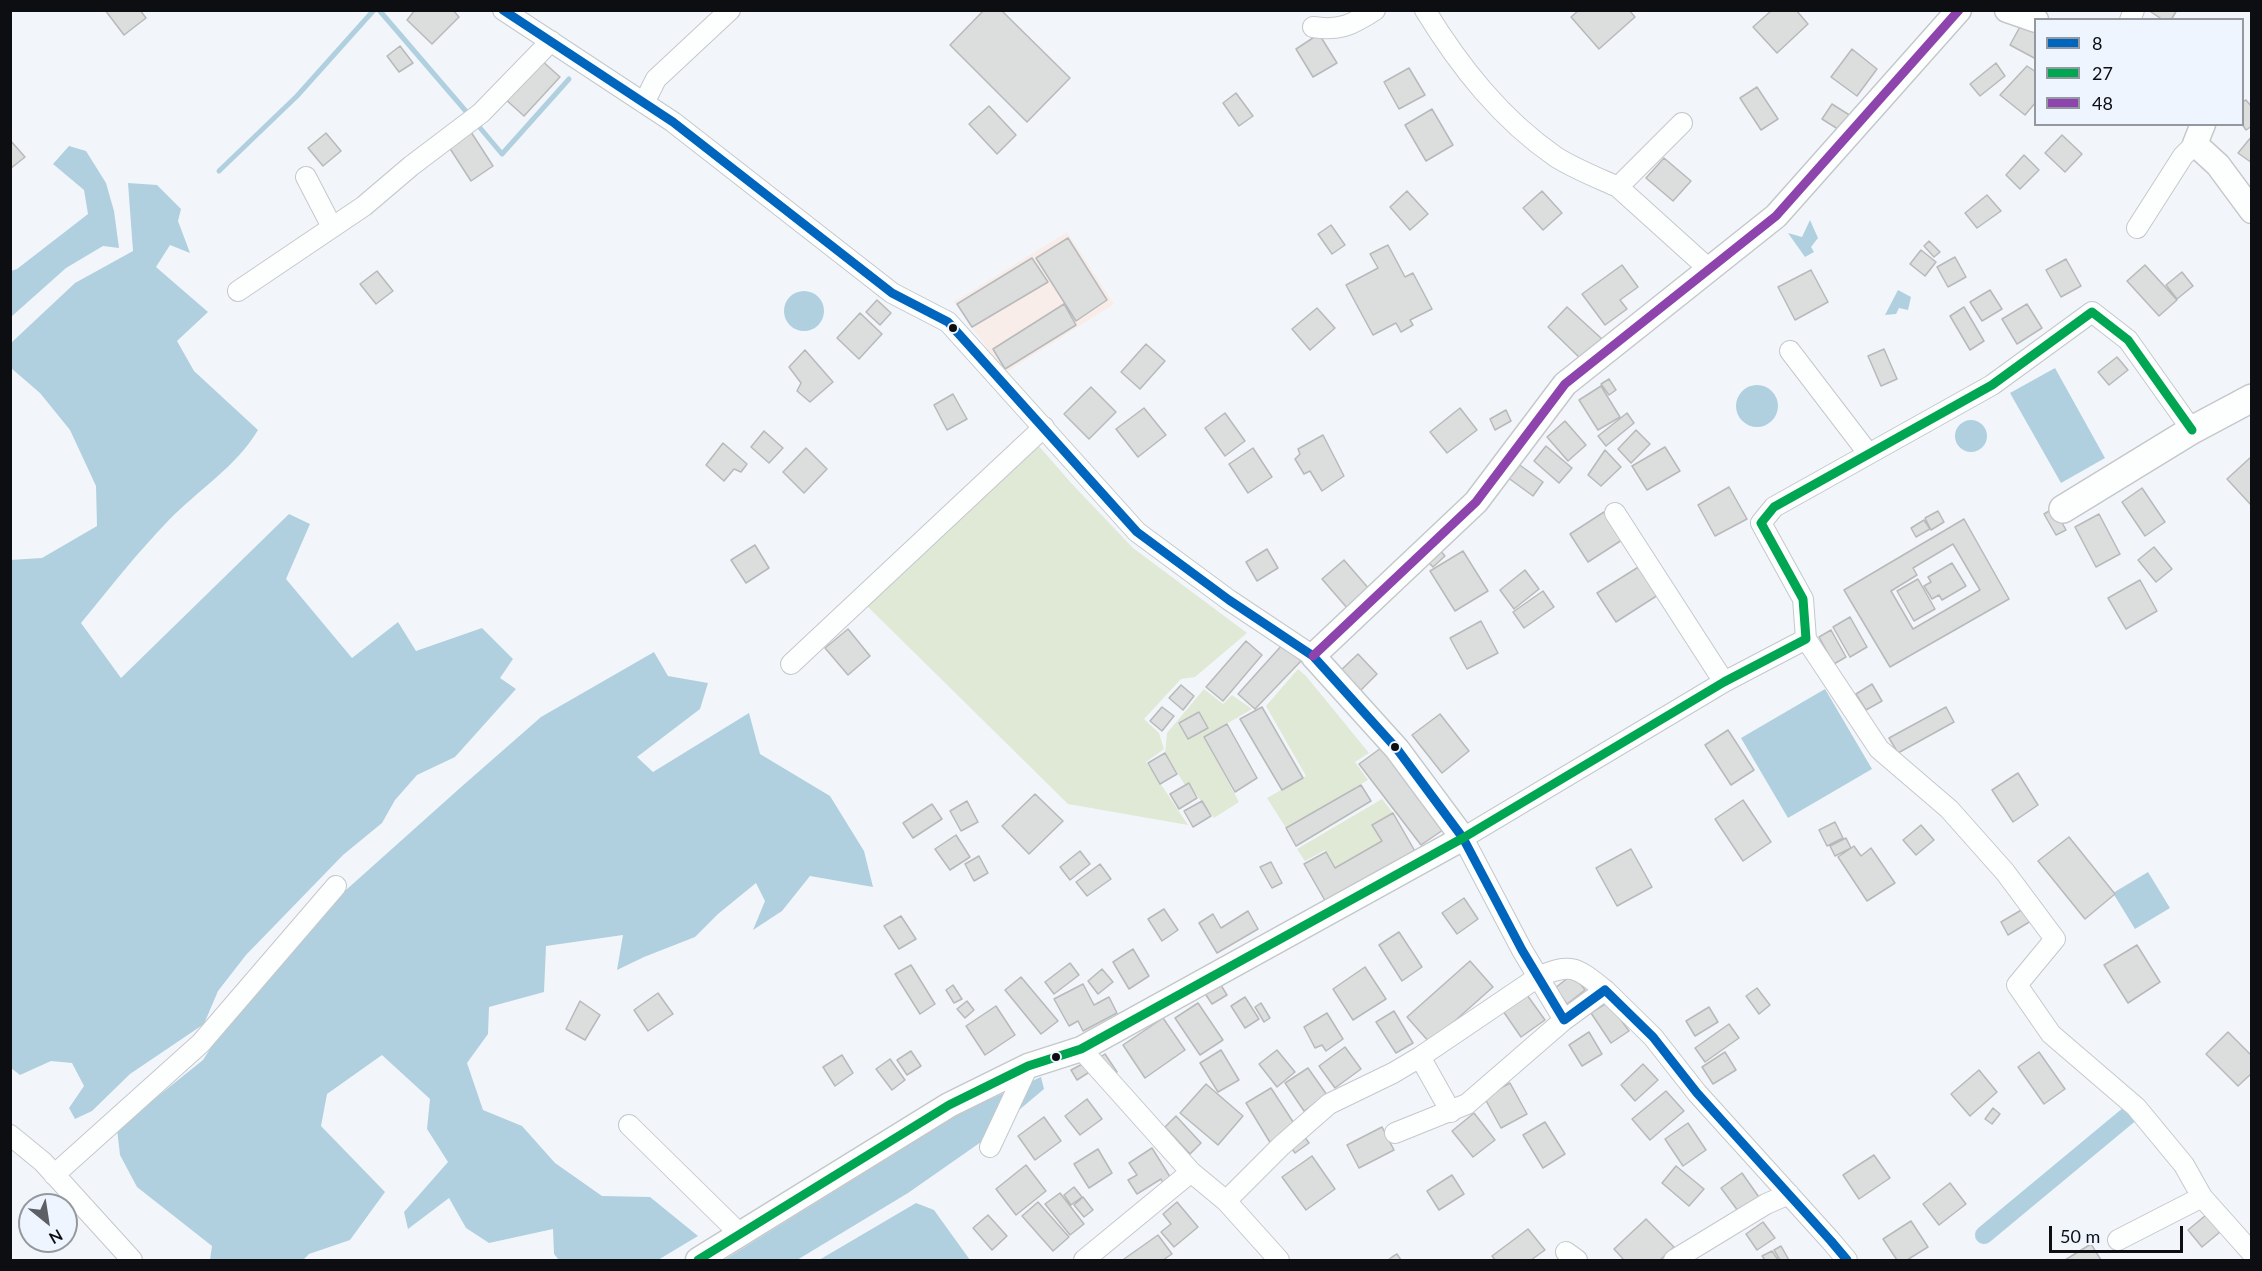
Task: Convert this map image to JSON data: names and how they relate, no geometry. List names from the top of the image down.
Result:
{
  "lines": ["transit line 8", "transit line 48", "transit line 27"],
  "legend": ["8", "27", "48"],
  "scale_bar": "50 m",
  "north": "bottom right"
}
